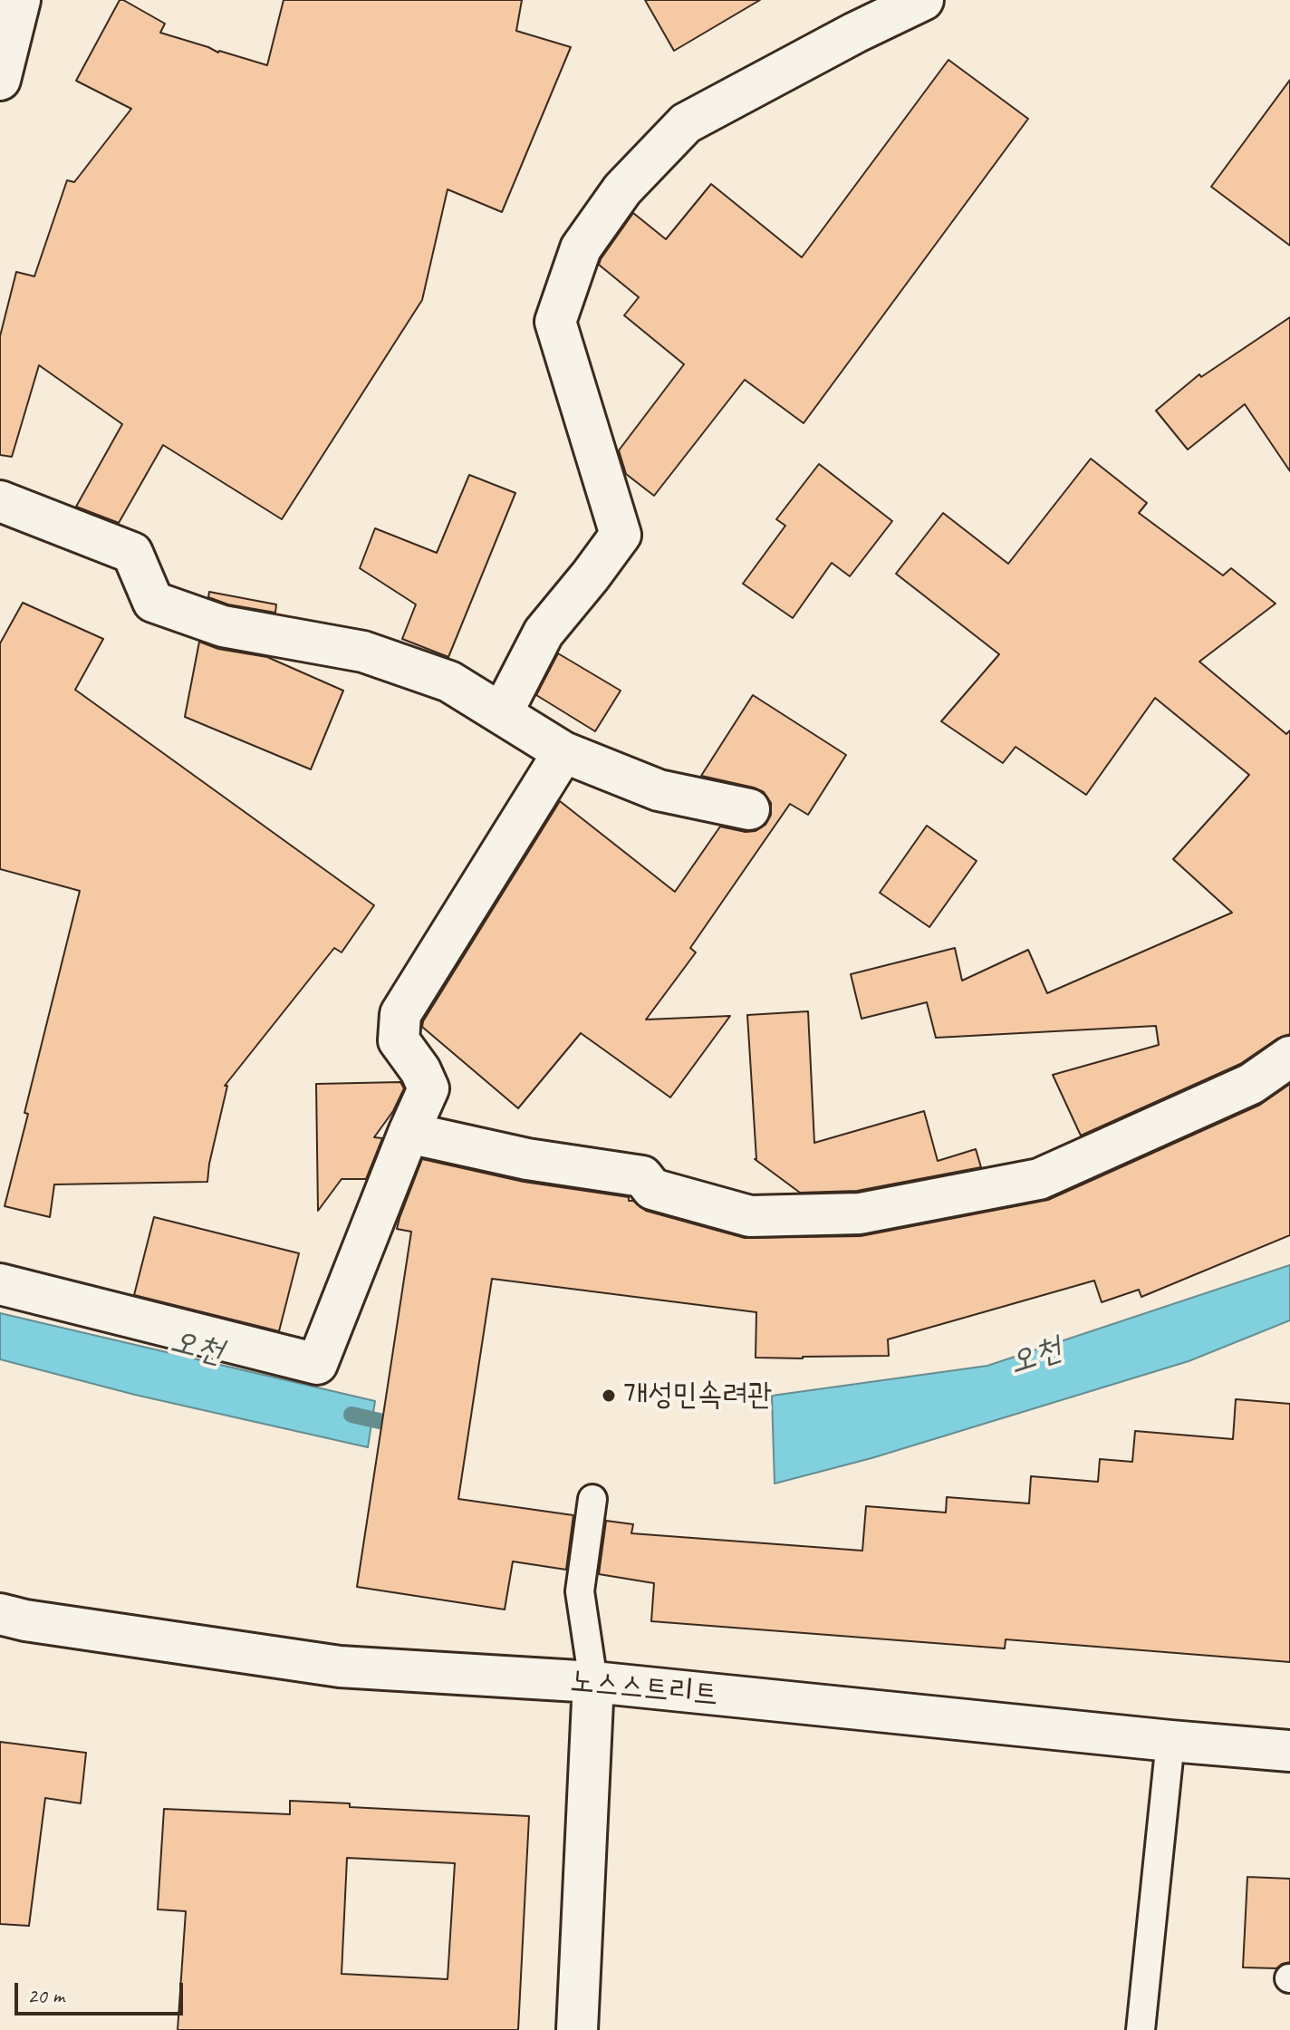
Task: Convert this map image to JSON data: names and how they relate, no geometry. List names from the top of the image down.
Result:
{
  "streets": {
    "street": ["노스스트리트"]
  },
  "water": ["오천"],
  "places": ["개성민속려관"],
  "scale_bar": "20 m"
}
